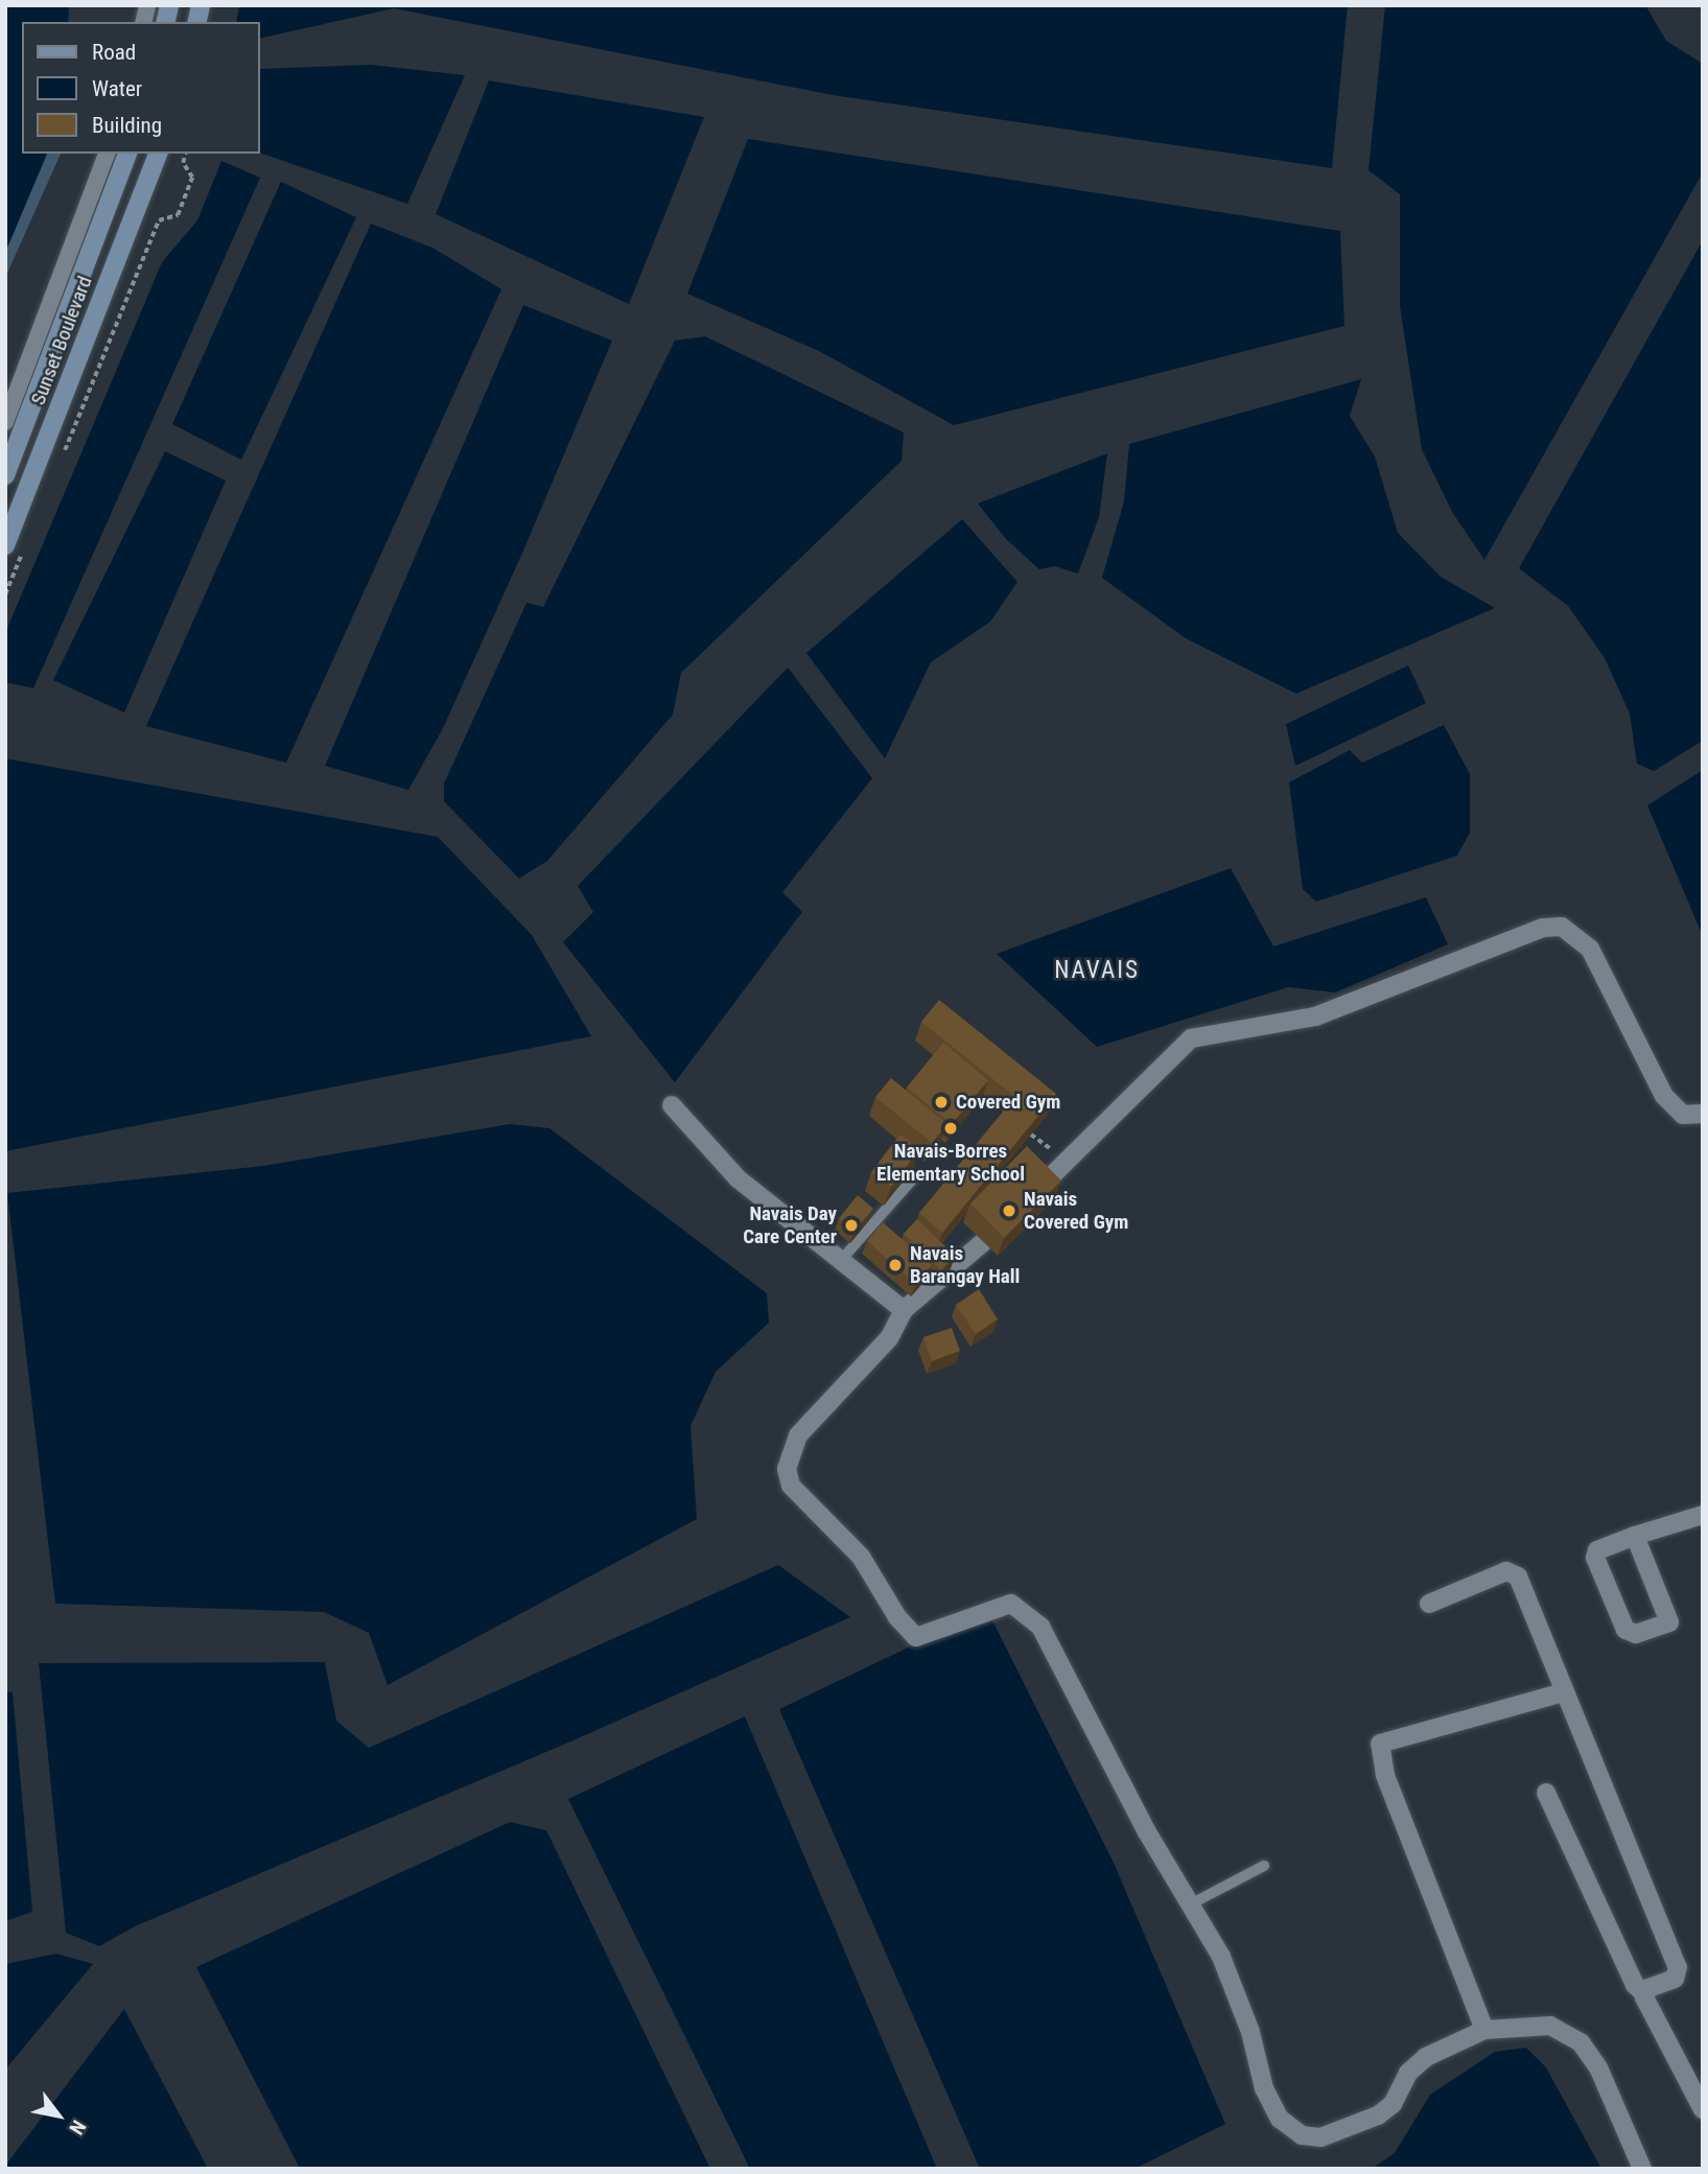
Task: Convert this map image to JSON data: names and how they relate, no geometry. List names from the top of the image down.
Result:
{
  "streets": {
    "main road": ["Sunset Boulevard"]
  },
  "districts": ["NAVAIS"],
  "places": [
    "Covered Gym",
    "Navais-Borres Elementary School",
    "Navais Covered Gym",
    "Navais Day Care Center",
    "Navais Barangay Hall"
  ],
  "legend": ["Road", "Water", "Building"],
  "north": "bottom right"
}
